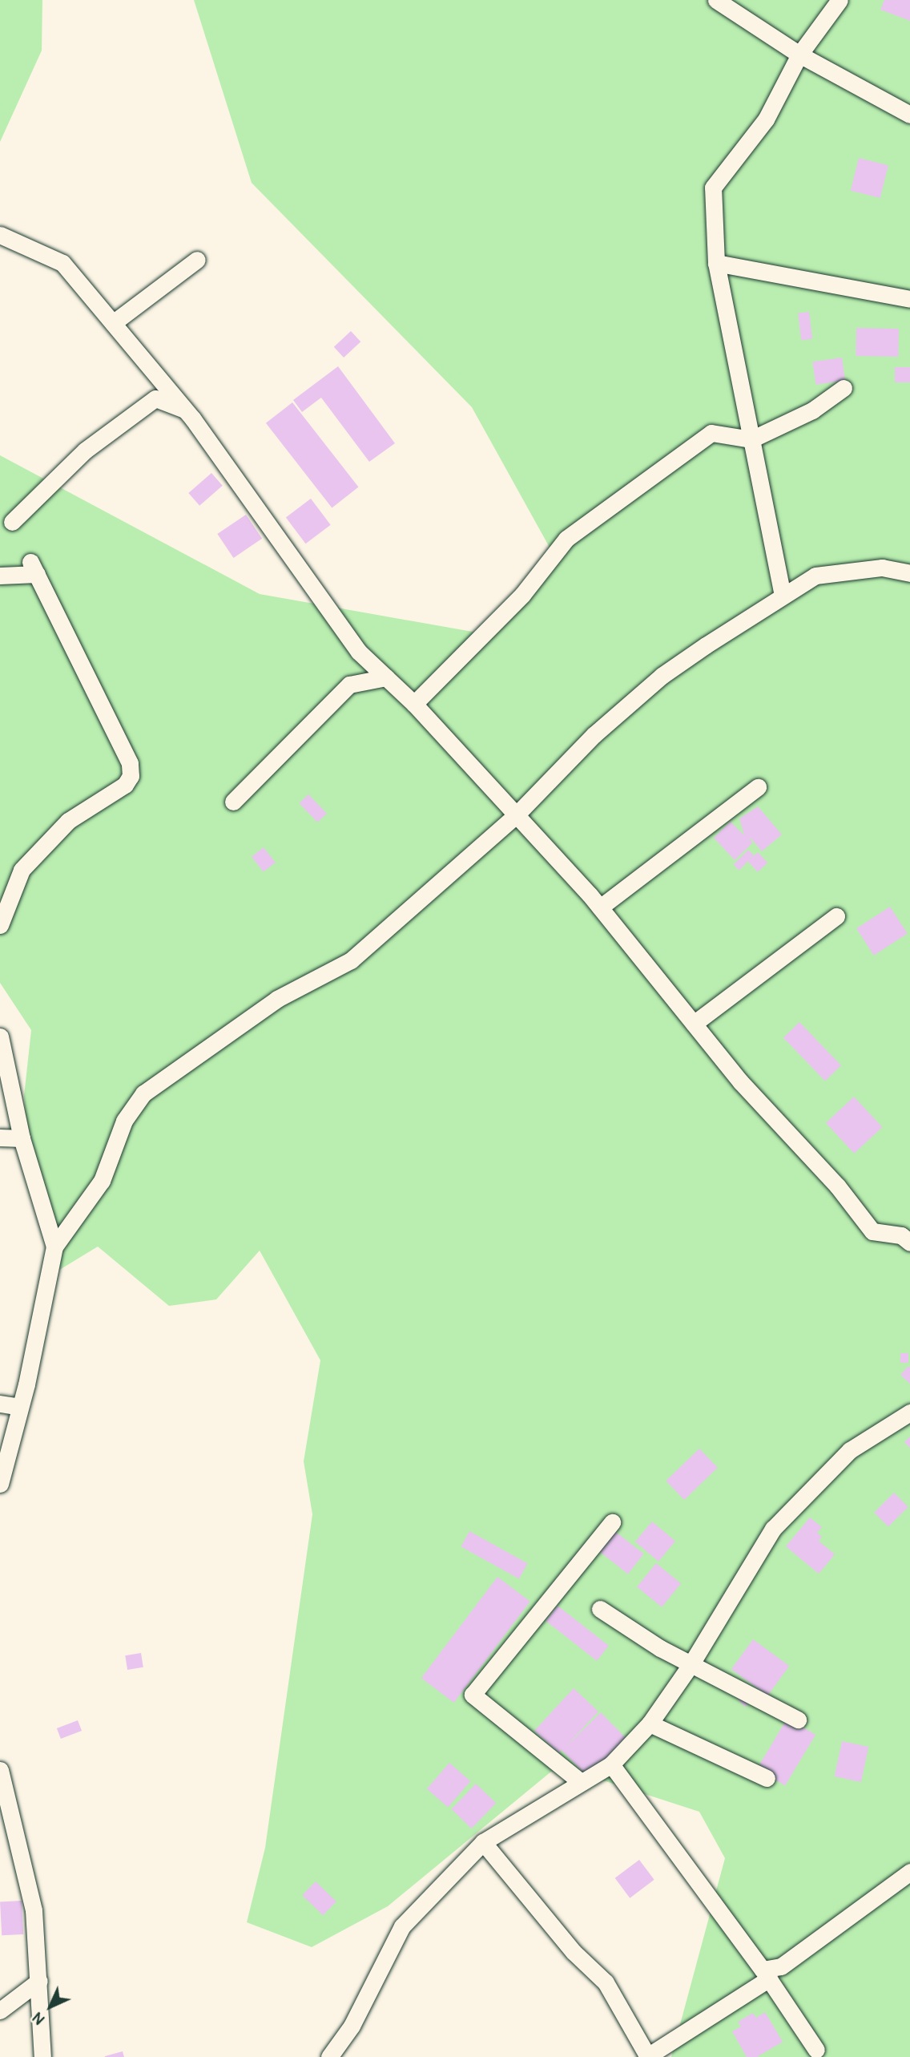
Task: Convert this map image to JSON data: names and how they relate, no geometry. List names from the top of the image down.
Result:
{
  "north": "bottom left"
}
